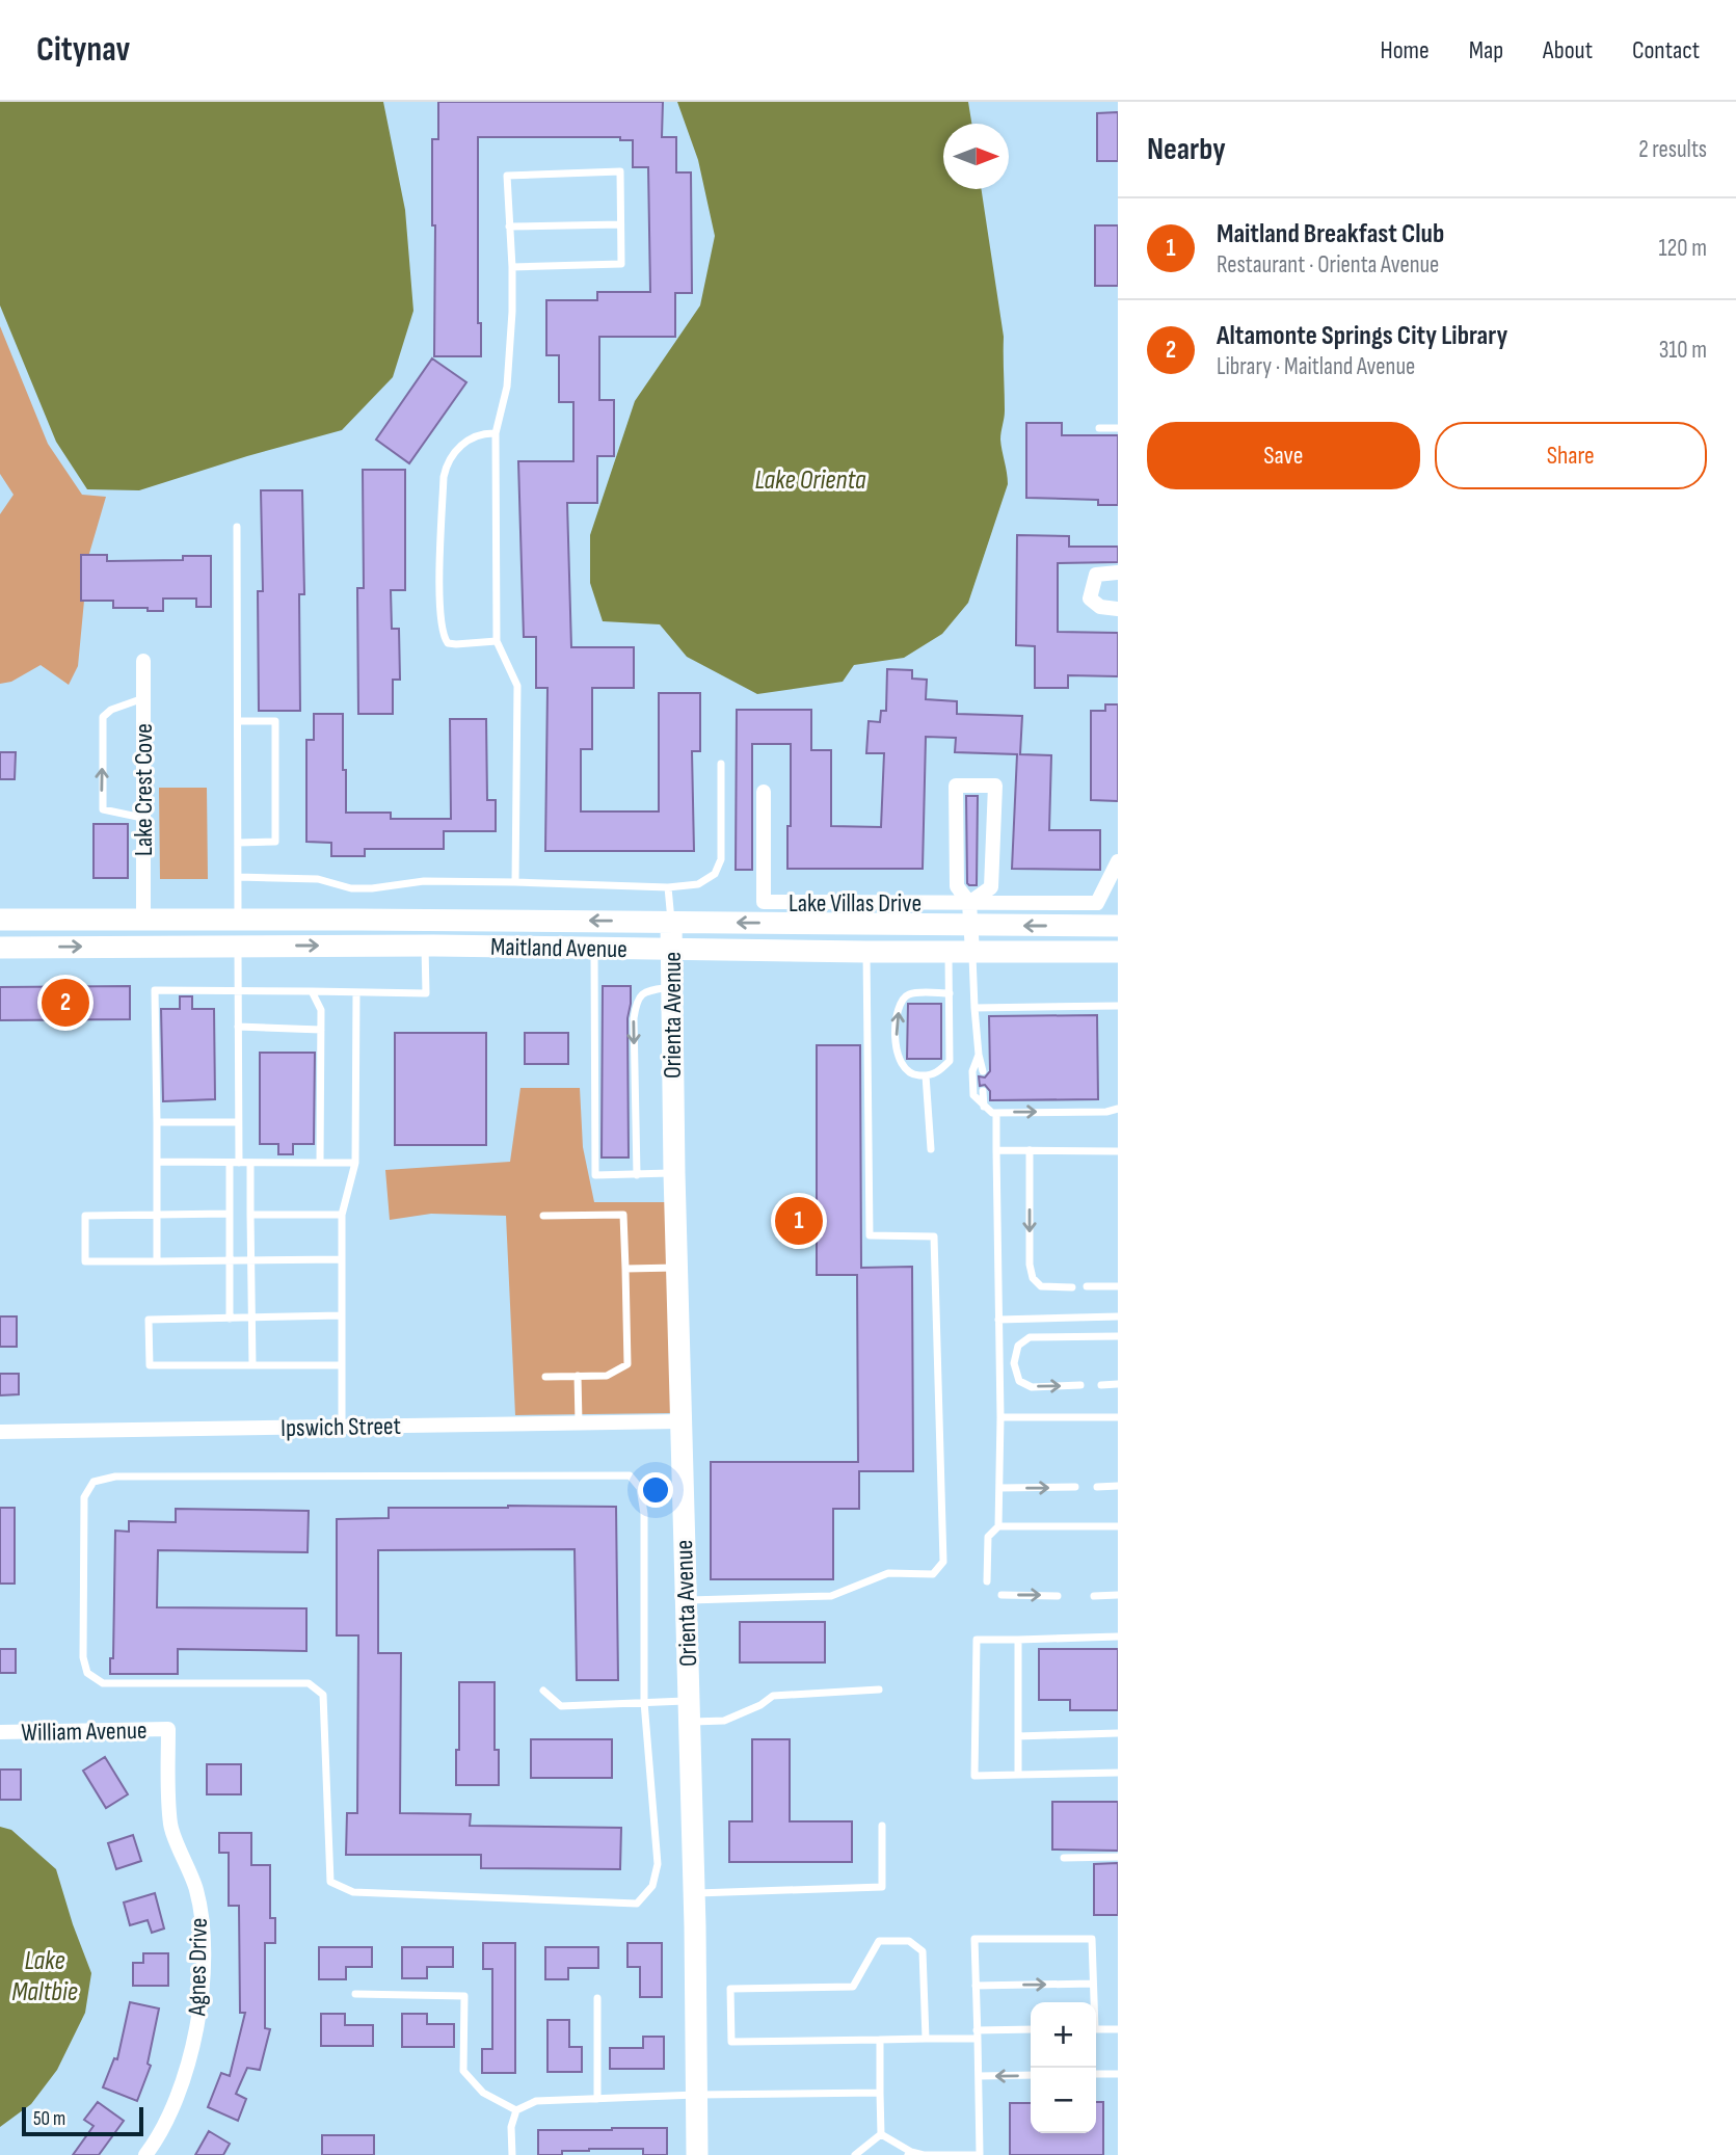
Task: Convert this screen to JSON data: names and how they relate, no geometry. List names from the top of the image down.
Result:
{
  "streets": {
    "main road": ["Maitland Avenue", "Orienta Avenue"],
    "street": [
      "Lake Crest Cove",
      "Lake Villas Drive",
      "Ipswich Street",
      "William Avenue",
      "Agnes Drive"
    ]
  },
  "crossings": [
    ["Lake Crest Cove", "Maitland Avenue"],
    ["Lake Villas Drive", "Maitland Avenue"],
    ["Maitland Avenue", "Orienta Avenue"],
    ["Orienta Avenue", "Ipswich Street"],
    ["William Avenue", "Agnes Drive"]
  ],
  "water": ["Lake Orienta", "Lake Maltbie"],
  "scale_bar": "50 m",
  "north": "right",
  "page": {
    "header": "Citynav",
    "nav": [
      "Home",
      "Map",
      "About",
      "Contact"
    ],
    "heading": ["Nearby", "2 results"],
    "list": [
      {
        "mark": "1",
        "name": "Maitland Breakfast Club",
        "note": "Restaurant · Orienta Avenue",
        "value": "120 m"
      },
      {
        "mark": "2",
        "name": "Altamonte Springs City Library",
        "note": "Library · Maitland Avenue",
        "value": "310 m"
      }
    ],
    "buttons": ["Save", "Share"],
    "pins": ["2", "1"],
    "map_buttons": ["+", "−"],
    "scale": "50 m"
  }
}
